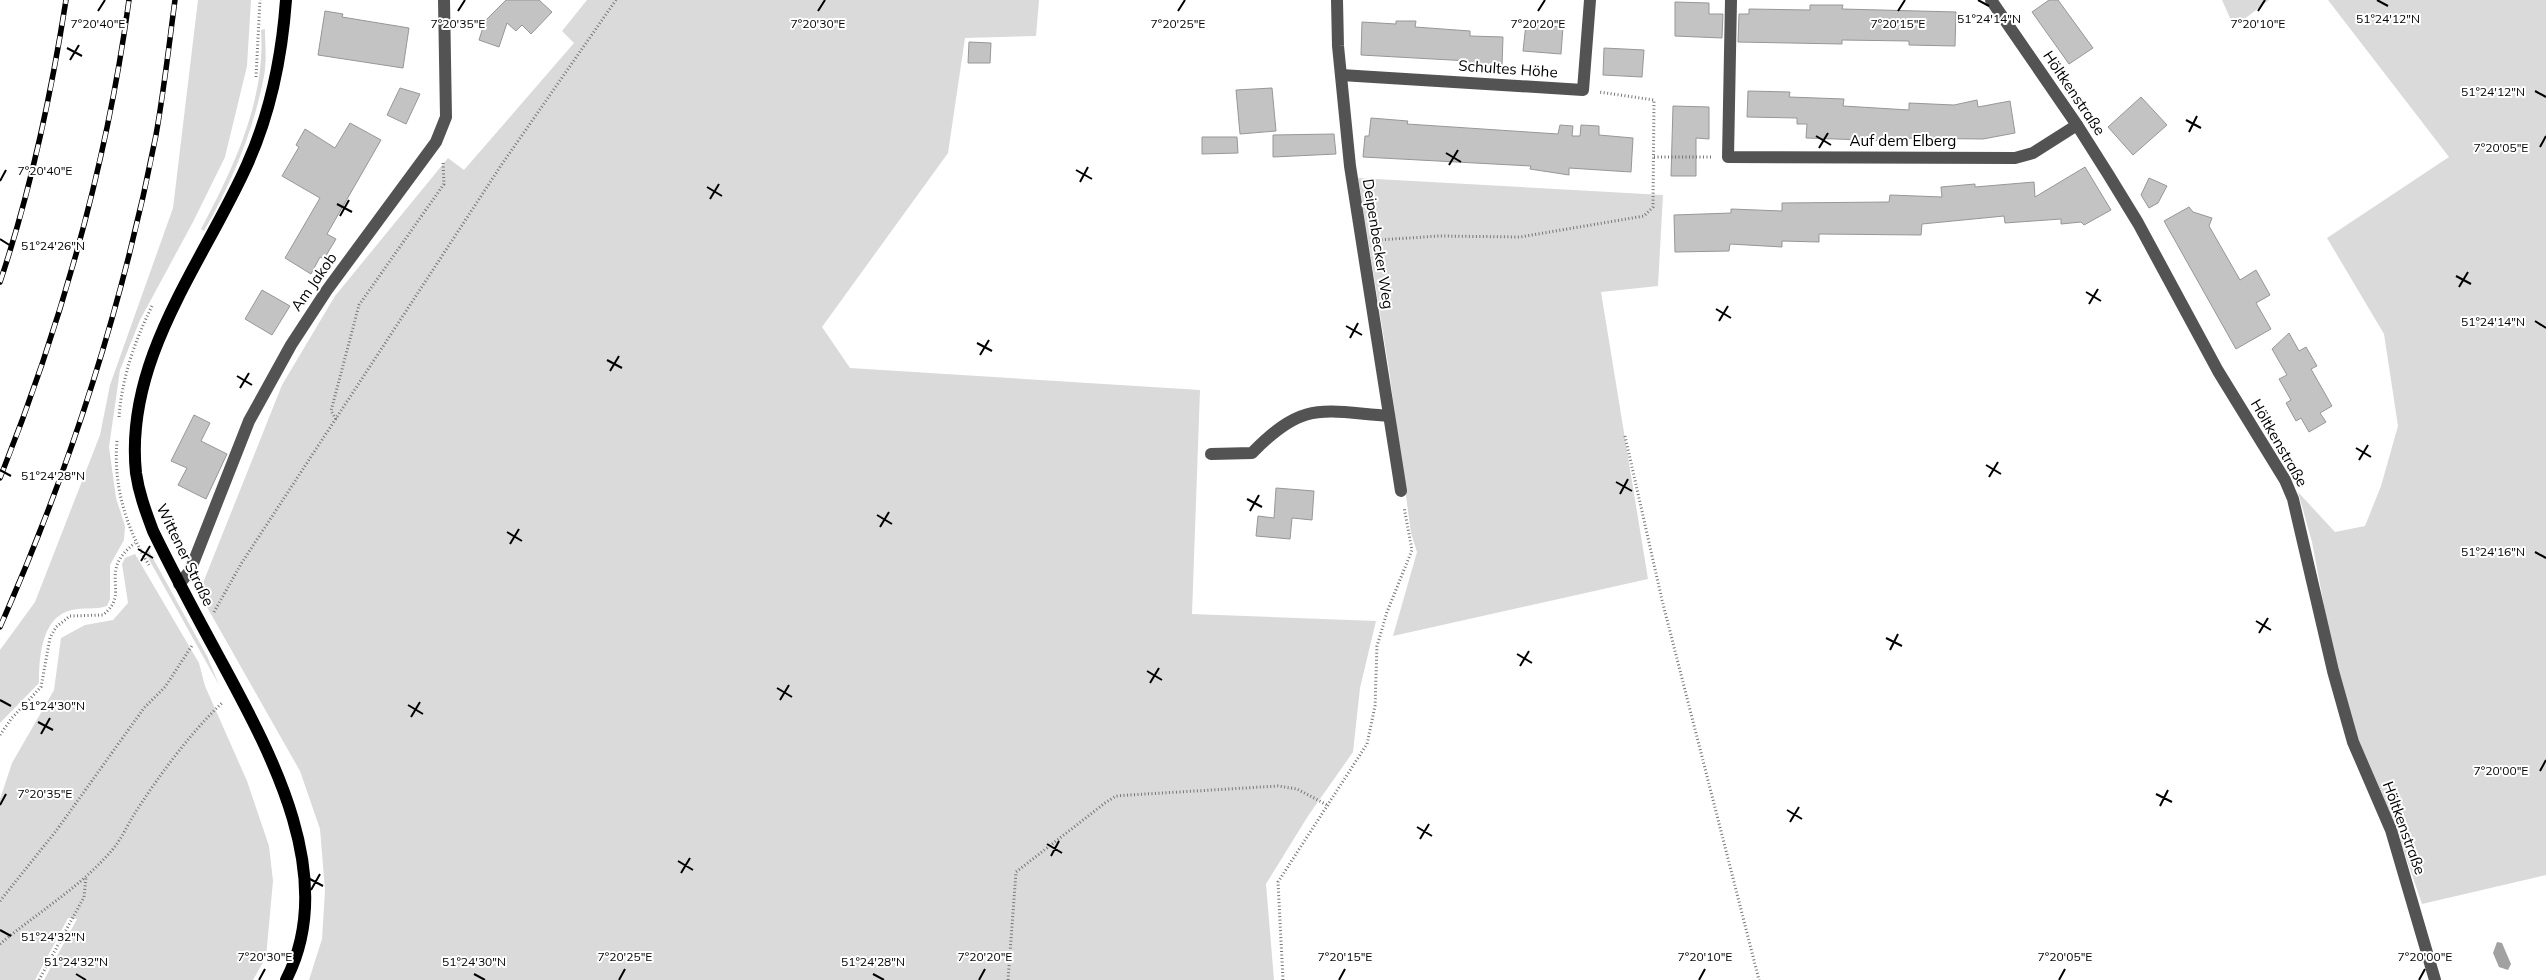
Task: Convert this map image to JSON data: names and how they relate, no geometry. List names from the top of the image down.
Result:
{
  "streets": {
    "main road": ["Wittener Straße"],
    "street": [
      "Schultes Höhe",
      "Höltkenstraße",
      "Auf dem Elberg",
      "Deipenbecker Weg",
      "Am Jakob"
    ]
  },
  "crossings": [
    ["Schultes Höhe", "Deipenbecker Weg"],
    ["Höltkenstraße", "Auf dem Elberg"],
    ["Am Jakob", "Wittener Straße"]
  ],
  "coordinates": [
    "51°24'14\"N",
    "51°24'12\"N",
    "7°20'40\"E",
    "7°20'35\"E",
    "7°20'30\"E",
    "7°20'25\"E",
    "7°20'20\"E",
    "7°20'15\"E",
    "7°20'10\"E",
    "7°20'05\"E",
    "51°24'26\"N",
    "51°24'28\"N",
    "51°24'16\"N",
    "51°24'30\"N",
    "7°20'00\"E",
    "51°24'32\"N"
  ]
}
